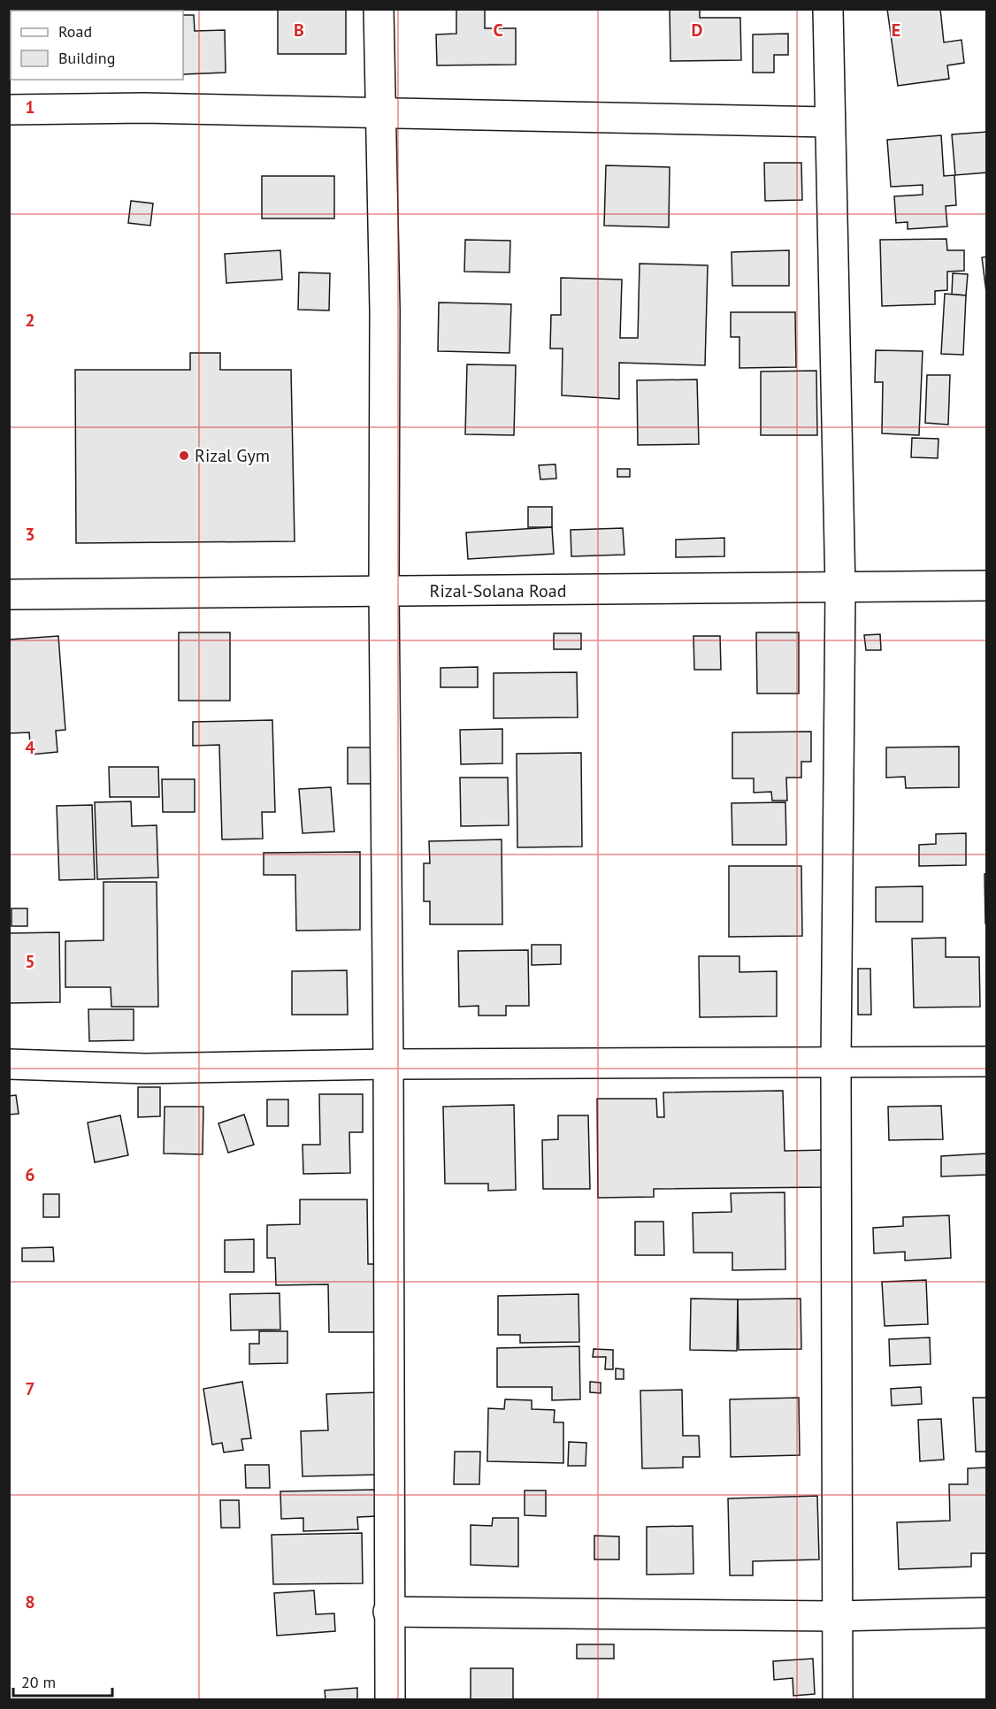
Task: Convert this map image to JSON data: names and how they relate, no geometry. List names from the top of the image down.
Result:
{
  "streets": {
    "street": ["Rizal-Solana Road"]
  },
  "places": ["Rizal Gym"],
  "legend": ["Road", "Building"],
  "scale_bar": "20 m",
  "grid": {
    "columns": [
      "B",
      "C",
      "D",
      "E"
    ],
    "rows": [
      "1",
      "2",
      "3",
      "4",
      "5",
      "6",
      "7",
      "8"
    ]
  }
}
